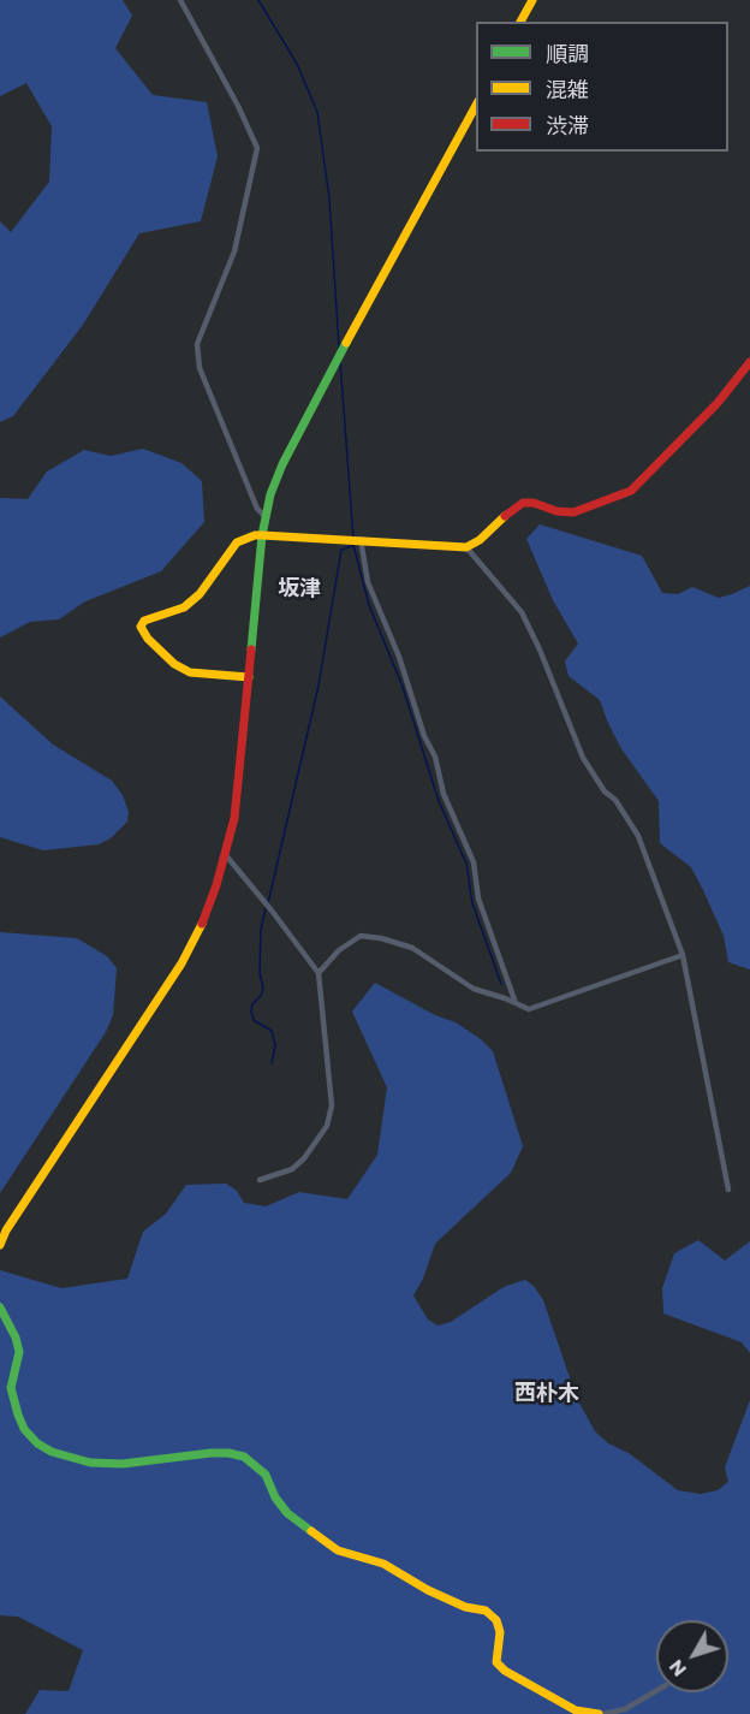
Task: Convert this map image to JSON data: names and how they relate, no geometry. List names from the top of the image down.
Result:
{
  "districts": ["坂津", "西朴木"],
  "legend": ["順調", "混雑", "渋滞"],
  "north": "bottom left"
}
